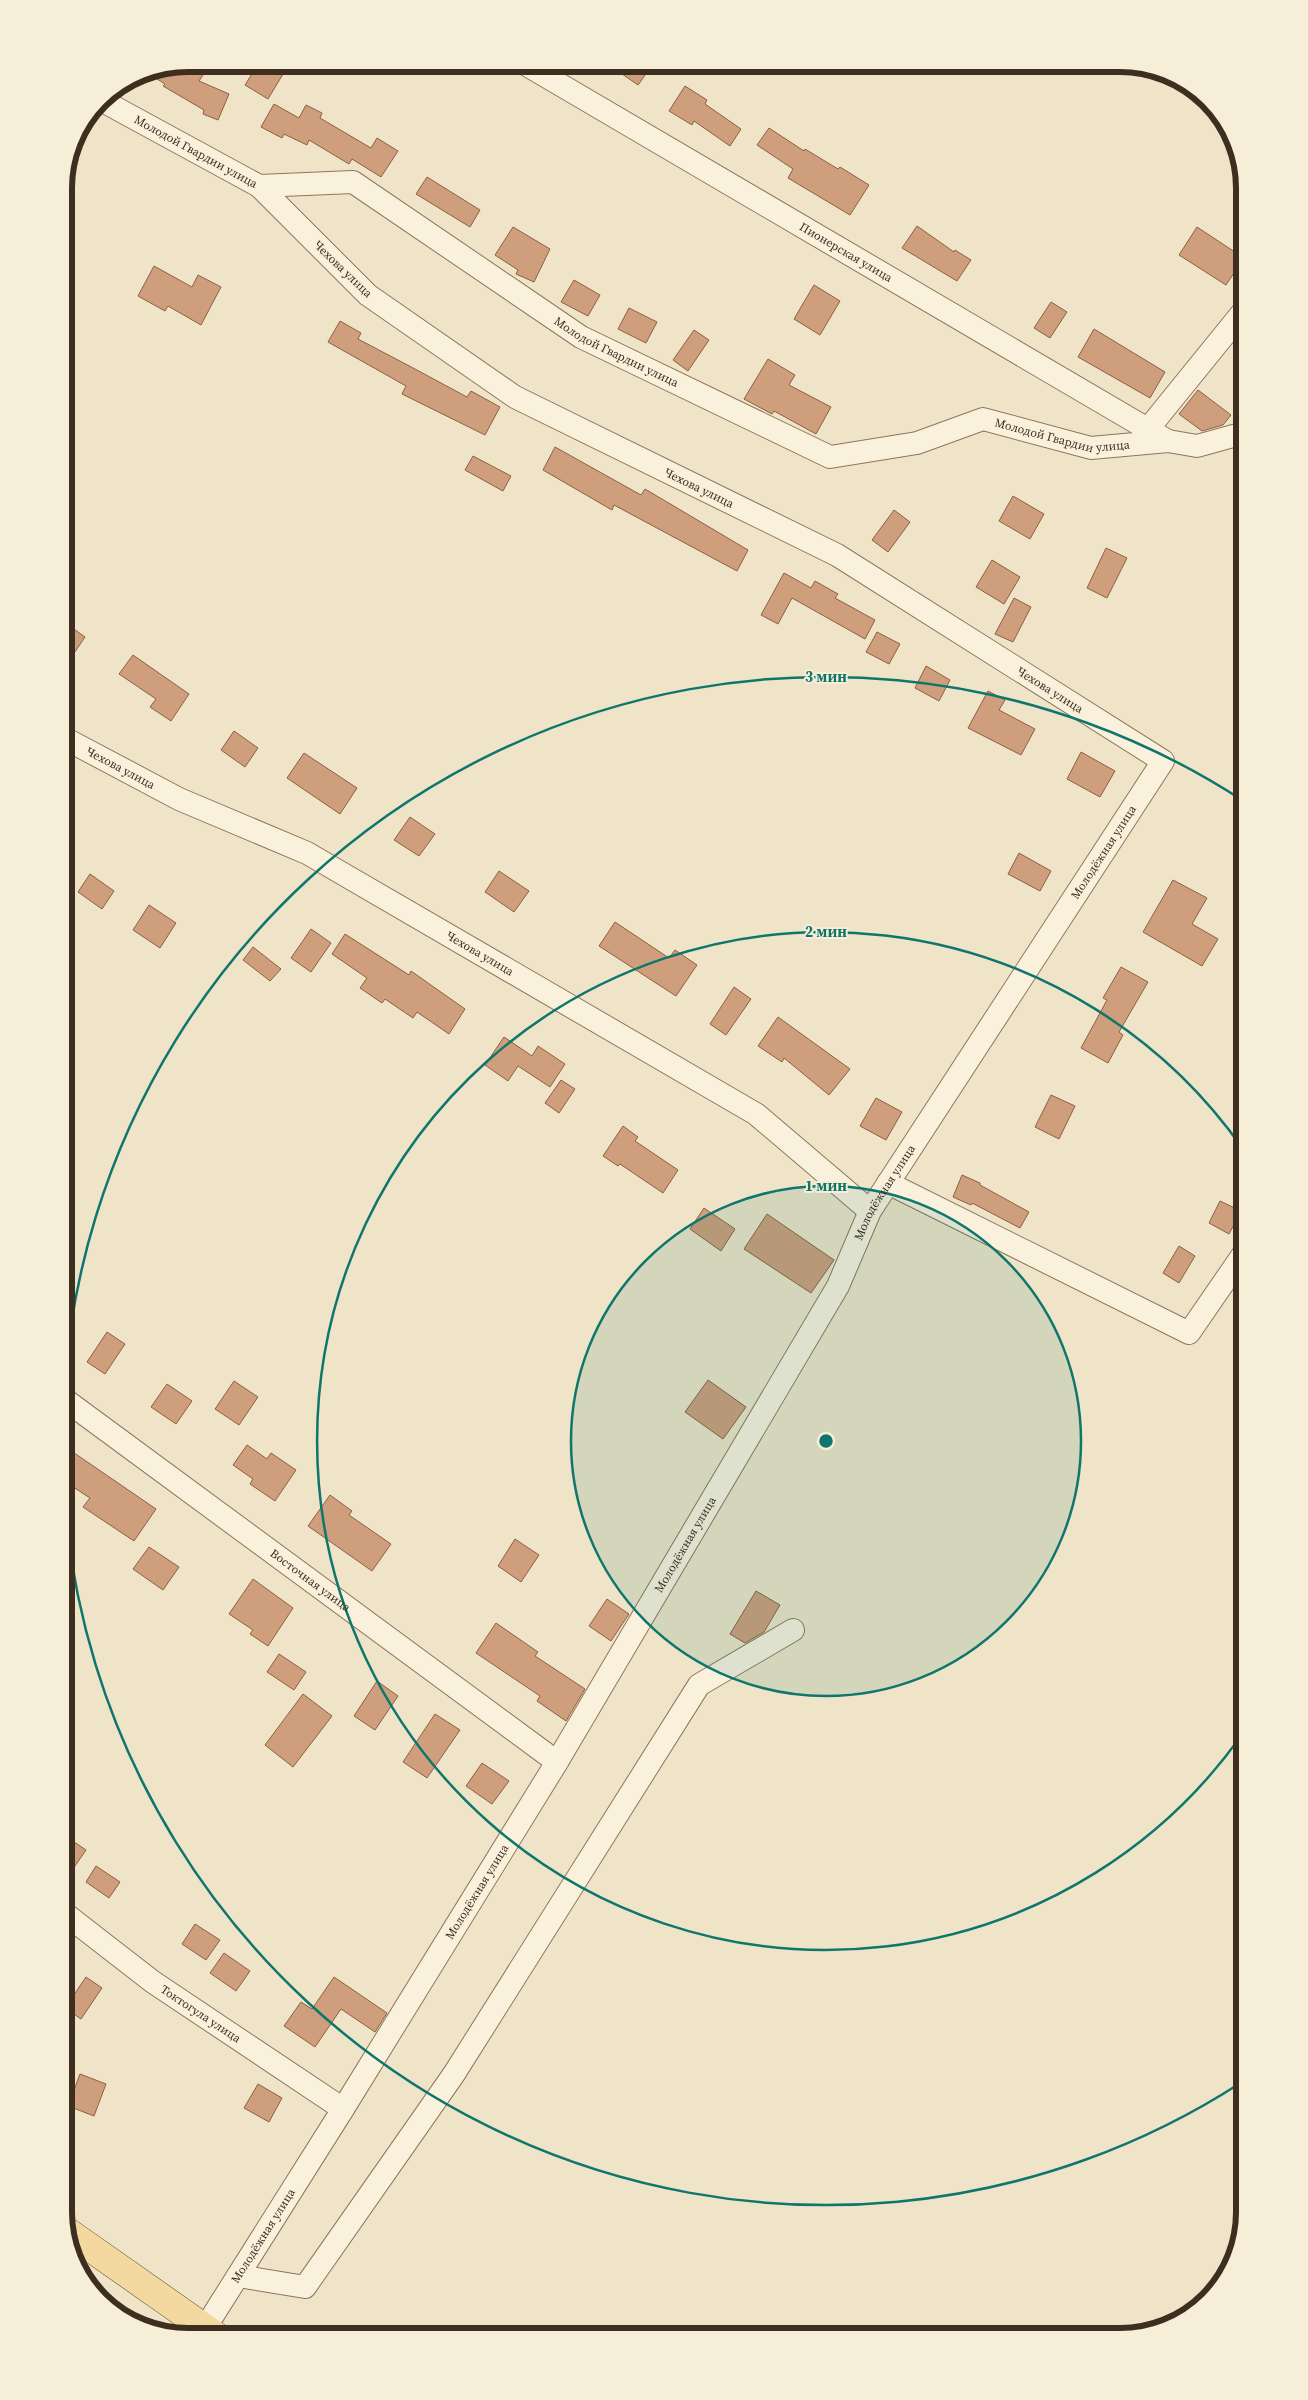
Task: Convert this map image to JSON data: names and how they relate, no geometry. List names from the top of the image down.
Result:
{
  "streets": {
    "street": [
      "Молодой Гвардии улица",
      "Пионерская улица",
      "Чехова улица",
      "Молодёжная улица",
      "Восточная улица",
      "Токтогула улица"
    ]
  },
  "crossings": [
    ["Молодой Гвардии улица", "Пионерская улица"],
    ["Молодой Гвардии улица", "Чехова улица"],
    ["Чехова улица", "Молодёжная улица"],
    ["Молодёжная улица", "Восточная улица"],
    ["Молодёжная улица", "Токтогула улица"]
  ],
  "rings": ["3 мин", "2 мин", "1 мин"]
}
